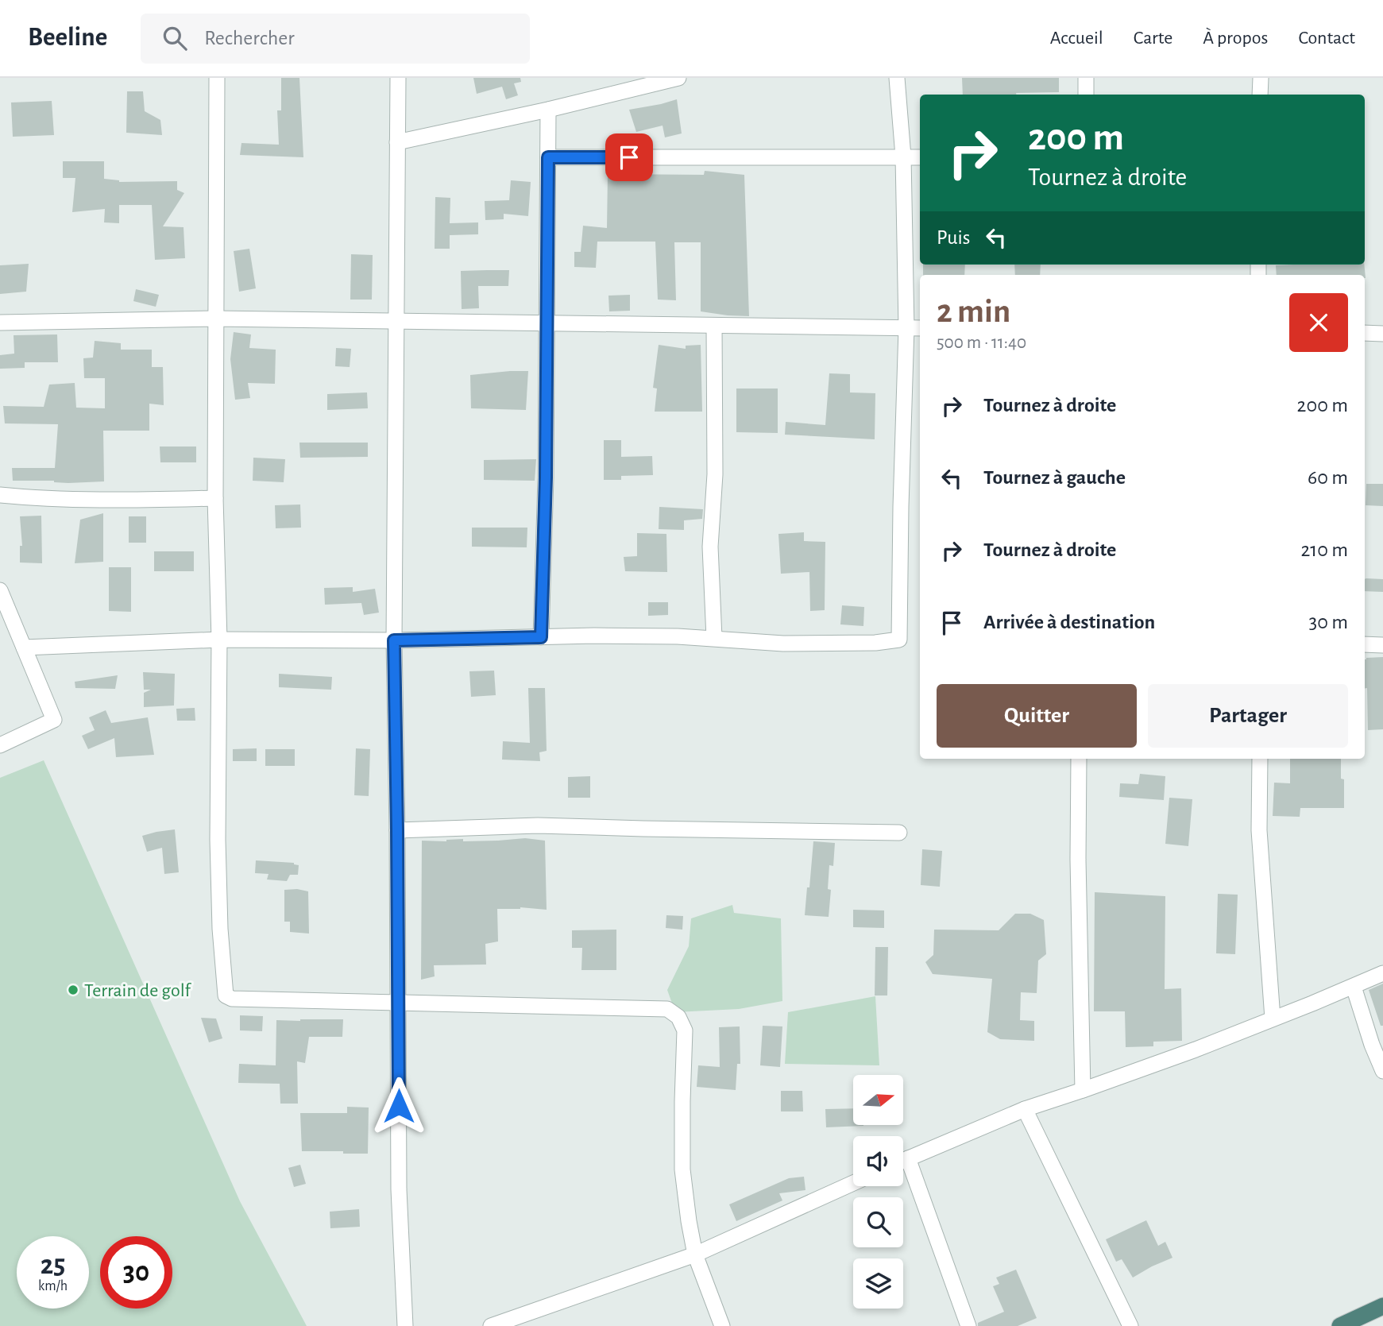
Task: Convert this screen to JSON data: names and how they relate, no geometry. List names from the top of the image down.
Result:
{
  "places": ["Terrain de golf"],
  "north": "right",
  "page": {
    "header": "Beeline",
    "search": "Rechercher",
    "nav": [
      "Accueil",
      "Carte",
      "À propos",
      "Contact"
    ],
    "turn": ["200 m", "Tournez à droite"],
    "then": "Puis",
    "heading": ["2 min", "500 m · 11:40"],
    "list": [
      {
        "name": "Tournez à droite",
        "value": "200 m"
      },
      {
        "name": "Tournez à gauche",
        "value": "60 m"
      },
      {
        "name": "Tournez à droite",
        "value": "210 m"
      },
      {
        "name": "Arrivée à destination",
        "value": "30 m"
      }
    ],
    "buttons": ["Quitter", "Partager"],
    "speed": "25 km/h",
    "limit": "30"
  }
}
